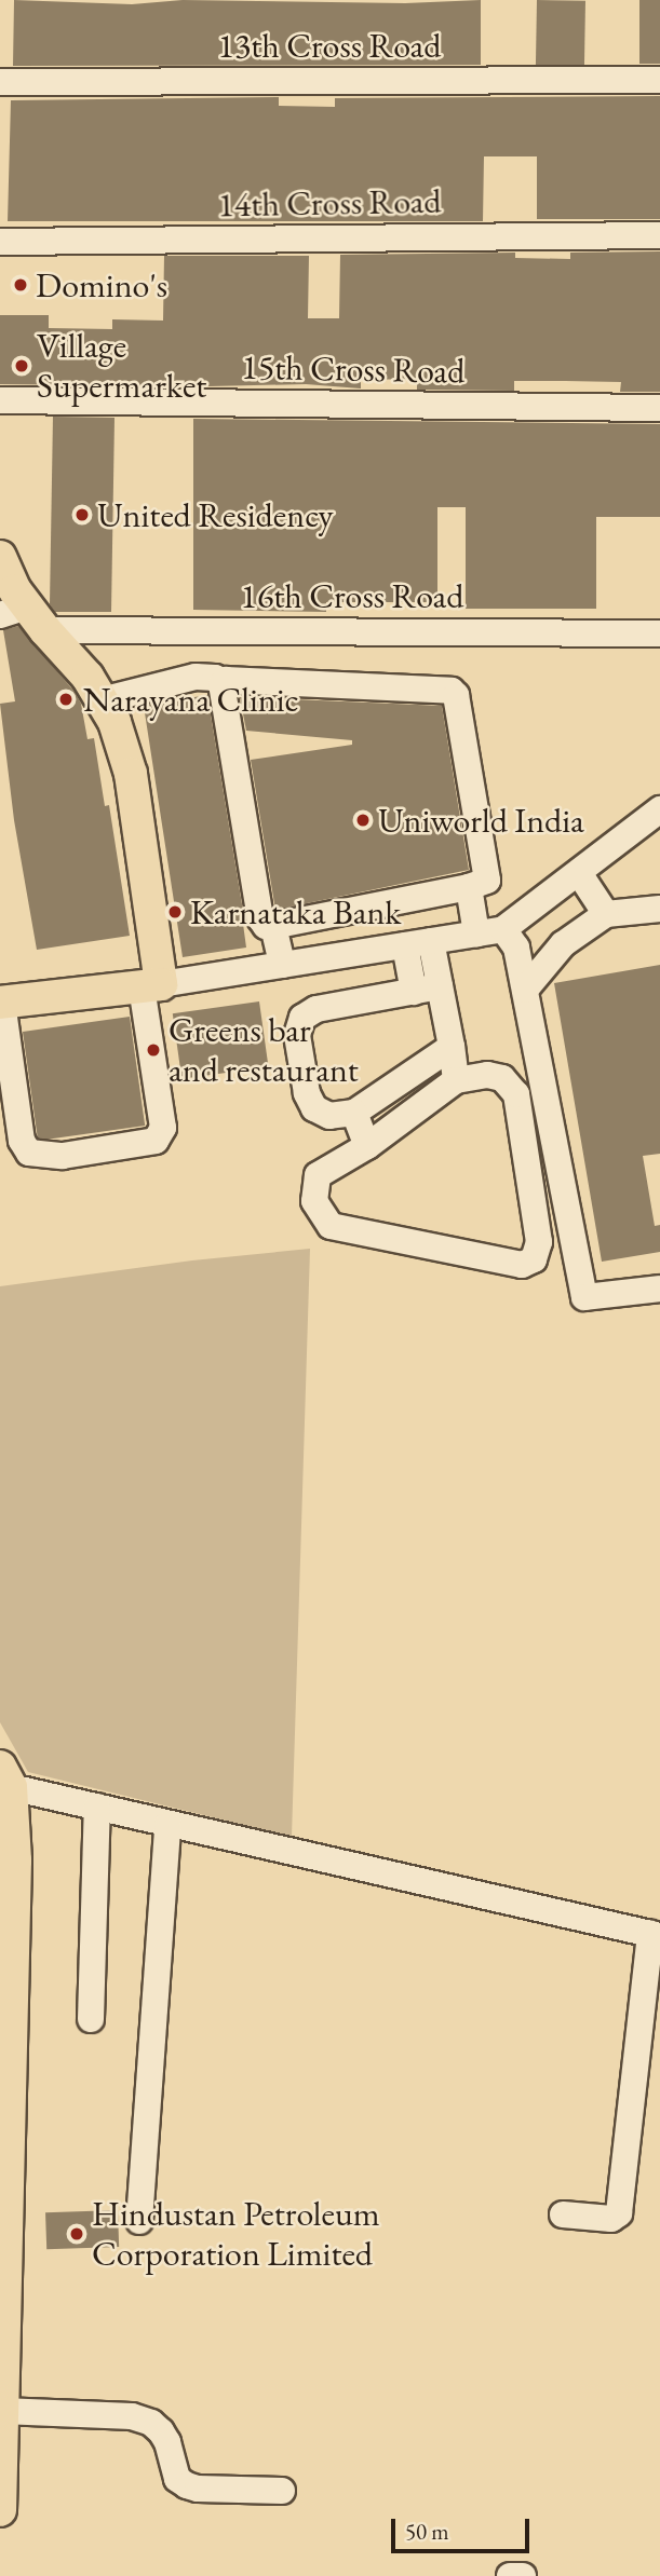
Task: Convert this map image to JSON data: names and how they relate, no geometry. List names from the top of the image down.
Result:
{
  "streets": {
    "street": [
      "13th Cross Road",
      "14th Cross Road",
      "15th Cross Road",
      "16th Cross Road"
    ]
  },
  "places": [
    "Domino's",
    "Village Supermarket",
    "United Residency",
    "Narayana Clinic",
    "Uniworld India",
    "Karnataka Bank",
    "Greens bar and restaurant",
    "Hindustan Petroleum Corporation Limited"
  ],
  "scale_bar": "50 m"
}
